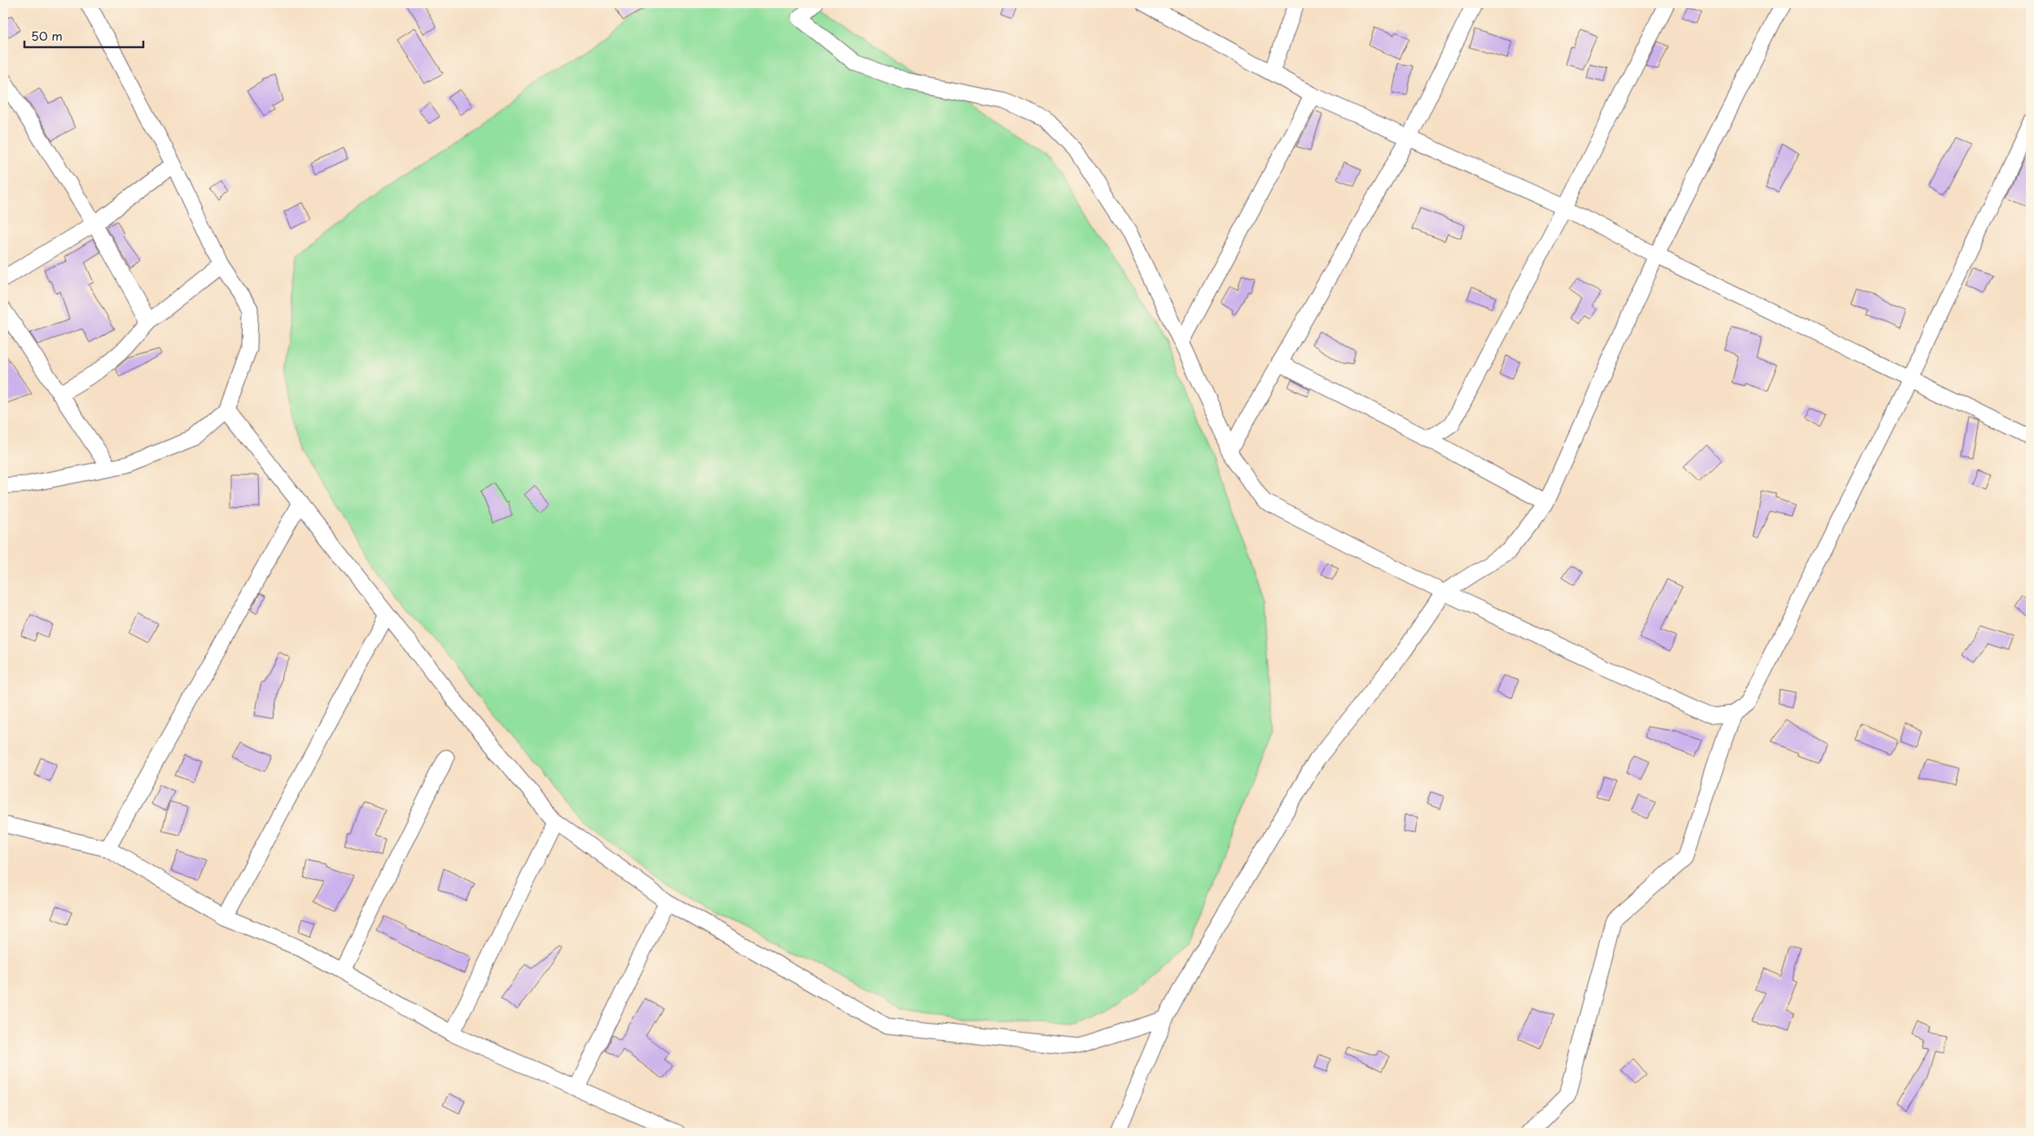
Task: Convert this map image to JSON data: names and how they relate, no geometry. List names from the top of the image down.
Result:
{
  "scale_bar": "50 m"
}
